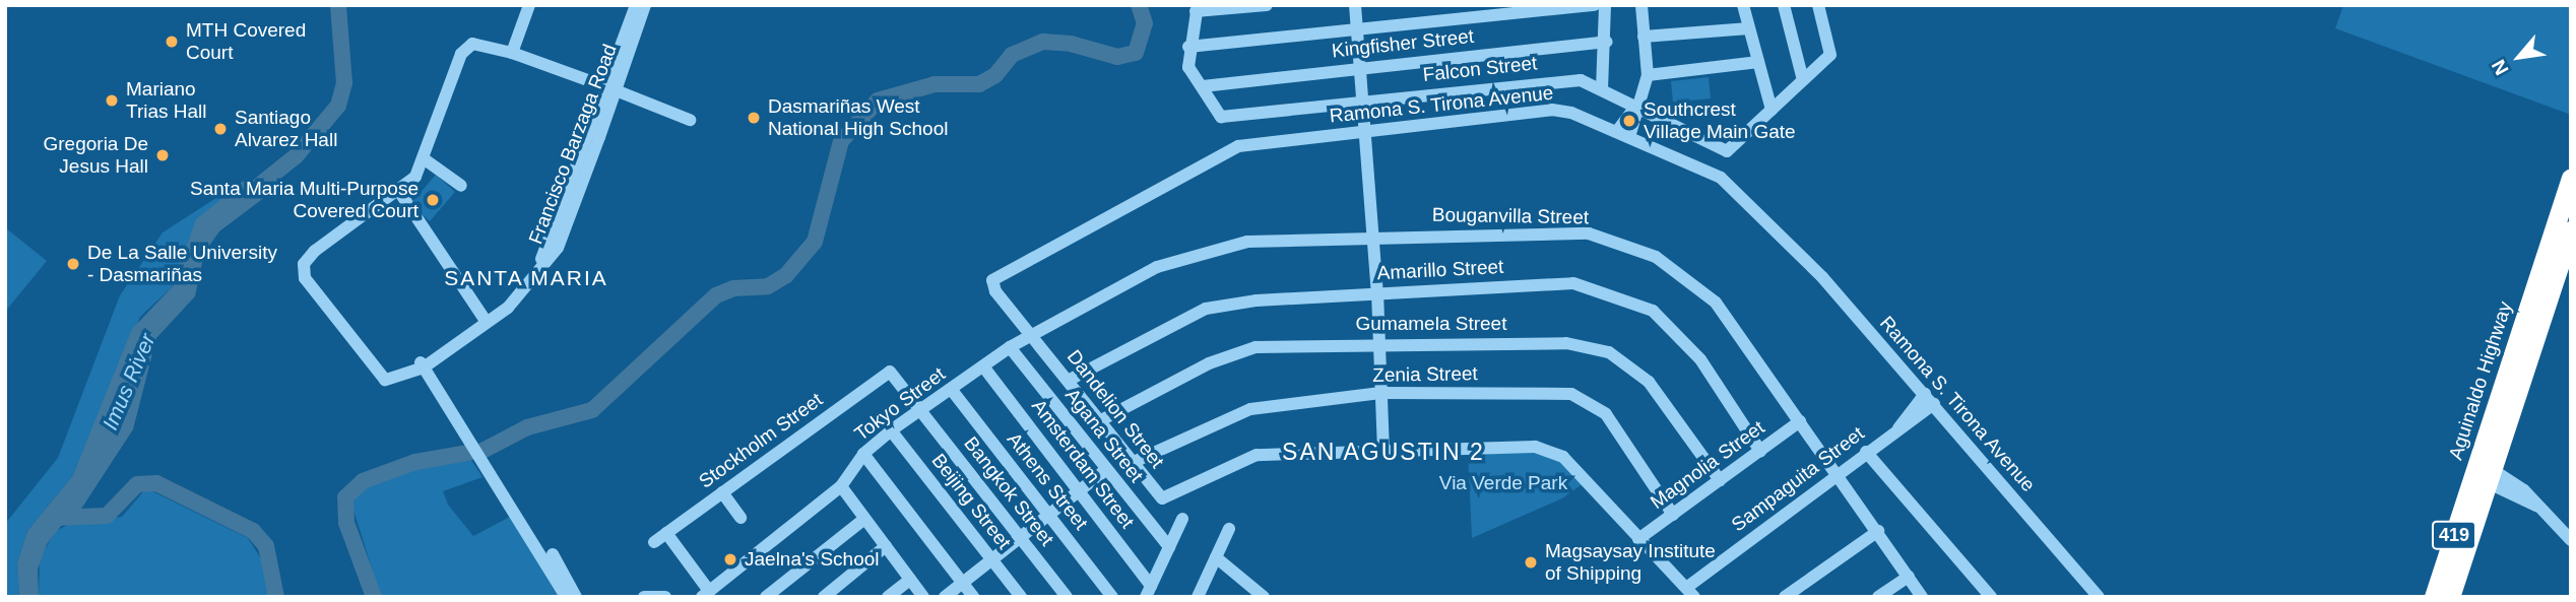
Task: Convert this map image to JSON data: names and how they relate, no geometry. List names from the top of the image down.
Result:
{
  "streets": {
    "highway": ["Aguinaldo Highway", "419"],
    "street": [
      "Kingfisher Street",
      "Falcon Street",
      "Ramona S. Tirona Avenue",
      "Francisco Barzaga Road",
      "Bouganvilla Street",
      "Amarillo Street",
      "Gumamela Street",
      "Zenia Street",
      "Tokyo Street",
      "Dandelion Street",
      "Agana Street",
      "Stockholm Street",
      "Amsterdam Street",
      "Magnolia Street",
      "Sampaguita Street",
      "Athens Street",
      "Bangkok Street",
      "Beijing Street"
    ]
  },
  "crossings": [
    ["Kingfisher Street", "Falcon Street"],
    ["Ramona S. Tirona Avenue", "Bouganvilla Street"],
    ["Ramona S. Tirona Avenue", "Tokyo Street"],
    ["Ramona S. Tirona Avenue", "Dandelion Street"],
    ["Ramona S. Tirona Avenue", "Sampaguita Street"],
    ["Bouganvilla Street", "Tokyo Street"],
    ["Bouganvilla Street", "Dandelion Street"],
    ["Bouganvilla Street", "Magnolia Street"],
    ["Bouganvilla Street", "Sampaguita Street"],
    ["Amarillo Street", "Dandelion Street"],
    ["Amarillo Street", "Magnolia Street"],
    ["Gumamela Street", "Dandelion Street"],
    ["Gumamela Street", "Magnolia Street"],
    ["Zenia Street", "Dandelion Street"],
    ["Zenia Street", "Magnolia Street"],
    ["Tokyo Street", "Dandelion Street"],
    ["Tokyo Street", "Agana Street"],
    ["Tokyo Street", "Amsterdam Street"],
    ["Tokyo Street", "Athens Street"],
    ["Tokyo Street", "Bangkok Street"],
    ["Tokyo Street", "Beijing Street"],
    ["Stockholm Street", "Bangkok Street"]
  ],
  "districts": ["SANTA MARIA", "SAN AGUSTIN 2"],
  "water": ["Imus River"],
  "parks": ["Via Verde Park"],
  "places": [
    "MTH Covered Court",
    "Mariano Trias Hall",
    "Dasmariñas West National High School",
    "Southcrest Village Main Gate",
    "Santiago Alvarez Hall",
    "Gregoria De Jesus Hall",
    "Santa Maria Multi-Purpose Covered Court",
    "De La Salle University - Dasmariñas",
    "Jaelna's School",
    "Magsaysay Institute of Shipping"
  ],
  "north": "bottom left"
}
